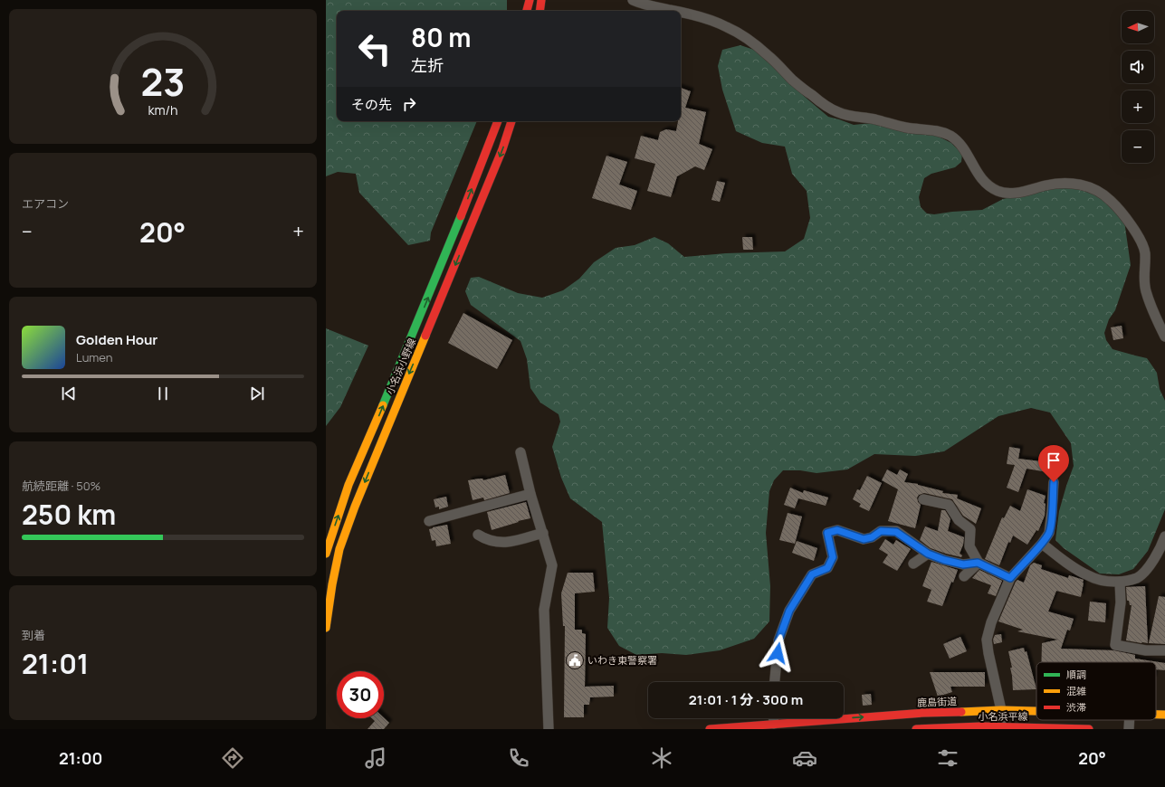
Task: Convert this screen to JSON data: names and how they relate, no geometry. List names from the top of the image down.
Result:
{
  "streets": {
    "main road": ["小名浜小野線", "鹿島街道", "小名浜平線"]
  },
  "places": {
    "public building": ["いわき東警察署"]
  },
  "legend": ["順調", "混雑", "渋滞"],
  "north": "left",
  "page": {
    "map_buttons": ["+", "−"],
    "turn": ["80 m", "左折"],
    "then": "その先",
    "tile": [
      "エアコン",
      ["航続距離 · 50%", "250 km"],
      ["到着", "21:01"]
    ],
    "heat": ["−", "20°", "+"],
    "song": ["Golden Hour", "Lumen"],
    "limit": "30",
    "trip": "21:01 · 1 分 · 300 m",
    "tabs": ["21:00", "20°"],
    "gauge": ["23", "km/h"]
  }
}
